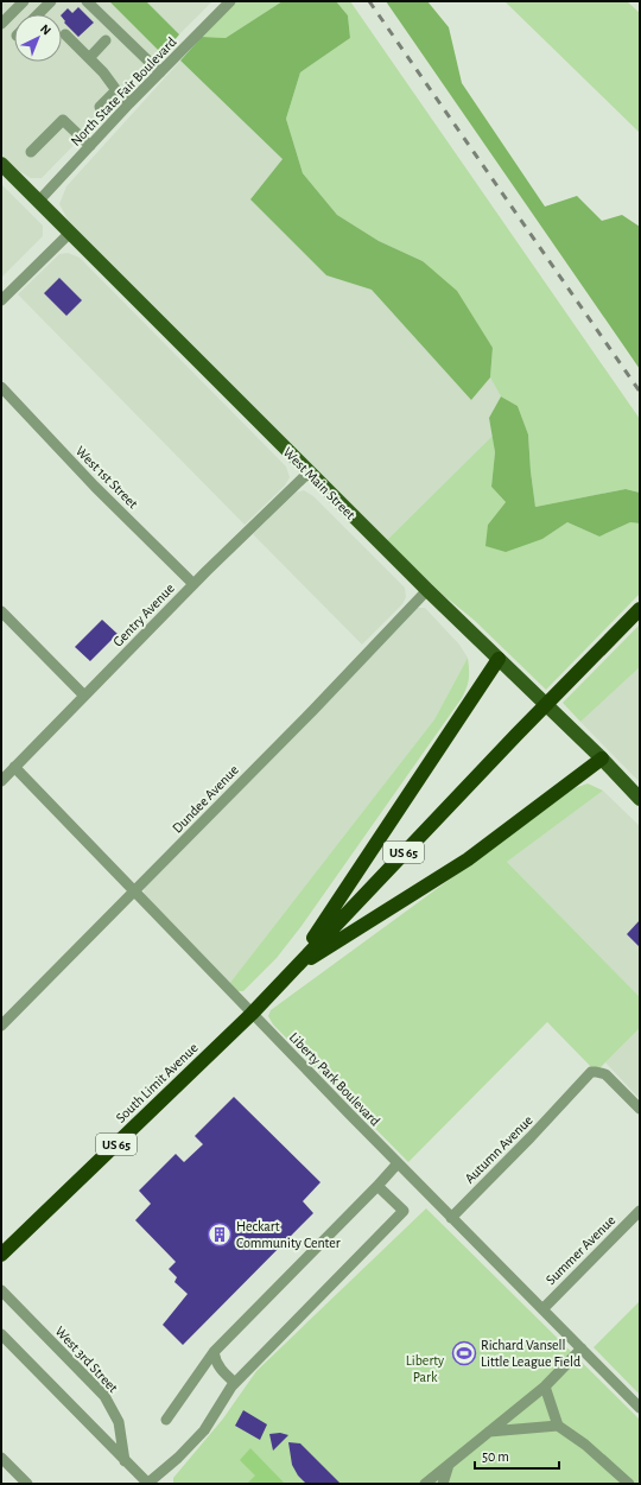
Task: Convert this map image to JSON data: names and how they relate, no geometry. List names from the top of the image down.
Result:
{
  "streets": {
    "highway": ["US 65", "South Limit Avenue"],
    "main road": ["West Main Street"],
    "street": [
      "North State Fair Boulevard",
      "West 1st Street",
      "Gentry Avenue",
      "Dundee Avenue",
      "Liberty Park Boulevard",
      "Autumn Avenue",
      "Summer Avenue",
      "West 3rd Street"
    ]
  },
  "crossings": [
    ["North State Fair Boulevard", "West Main Street"],
    ["West 1st Street", "Gentry Avenue"],
    ["West Main Street", "Gentry Avenue"],
    ["West Main Street", "Dundee Avenue"],
    ["Gentry Avenue", "Liberty Park Boulevard"],
    ["Dundee Avenue", "Liberty Park Boulevard"],
    ["US 65", "South Limit Avenue"],
    ["Liberty Park Boulevard", "South Limit Avenue"],
    ["Liberty Park Boulevard", "Autumn Avenue"],
    ["Liberty Park Boulevard", "Summer Avenue"]
  ],
  "parks": ["Liberty Park"],
  "places": {
    "building": ["Heckart Community Center"],
    "sports": ["Richard Vansell Little League Field"]
  },
  "scale_bar": "50 m",
  "north": "top right"
}
